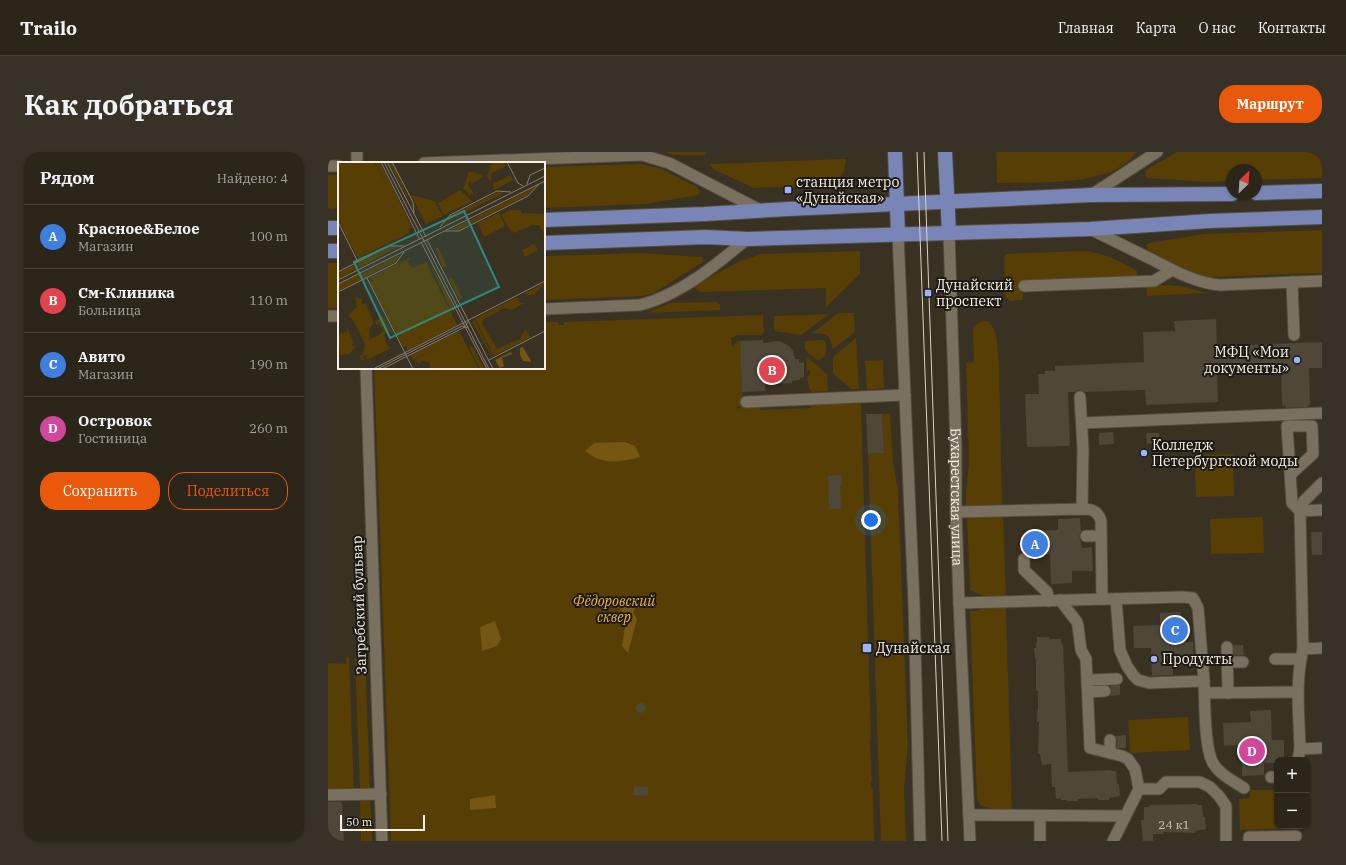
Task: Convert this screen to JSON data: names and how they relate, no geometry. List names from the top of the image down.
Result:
{
  "streets": {
    "main road": ["Бухарестская улица"],
    "street": ["Загребский бульвар"]
  },
  "parks": ["Фёдоровский сквер"],
  "places": {
    "transit": ["станция метро «Дунайская»", "Дунайский проспект", "Дунайская"],
    "other": ["МФЦ «Мои документы»", "Колледж Петербургской моды", "Продукты"]
  },
  "house_numbers": ["24 к1"],
  "scale_bar": "50 m",
  "north": "top right",
  "page": {
    "header": "Trailo",
    "nav": [
      "Главная",
      "Карта",
      "О нас",
      "Контакты"
    ],
    "buttons": [
      "Маршрут",
      ["Сохранить", "Поделиться"]
    ],
    "title": "Как добраться",
    "heading": ["Рядом", "Найдено: 4"],
    "list": [
      {
        "mark": "A",
        "name": "Красное&Белое",
        "note": "Магазин",
        "value": "100 m"
      },
      {
        "mark": "B",
        "name": "См-Клиника",
        "note": "Больница",
        "value": "110 m"
      },
      {
        "mark": "C",
        "name": "Авито",
        "note": "Магазин",
        "value": "190 m"
      },
      {
        "mark": "D",
        "name": "Островок",
        "note": "Гостиница",
        "value": "260 m"
      }
    ],
    "pins": [
      "B",
      "A",
      "C",
      "D"
    ],
    "map_buttons": ["+", "−"],
    "scale": "50 m"
  }
}
